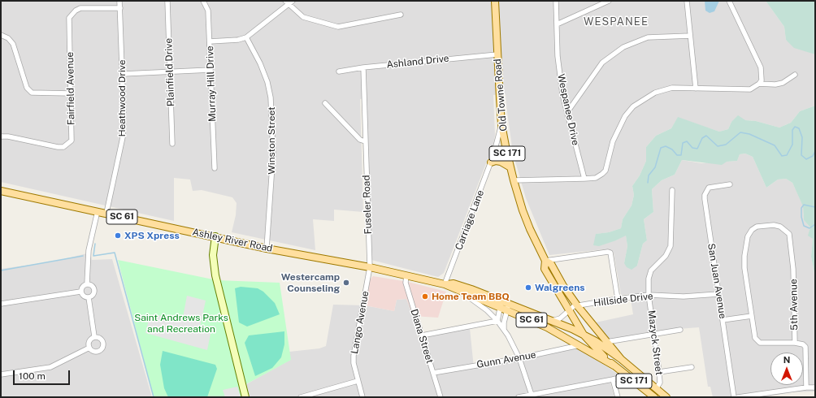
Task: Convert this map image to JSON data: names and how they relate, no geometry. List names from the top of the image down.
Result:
{
  "streets": {
    "main road": [
      "Old Towne Road",
      "SC 171",
      "SC 61",
      "Ashley River Road"
    ],
    "street": [
      "Ashland Drive",
      "Plainfield Drive",
      "Murray Hill Drive",
      "Fairfield Avenue",
      "Heathwood Drive",
      "Wespanee Drive",
      "Winston Street",
      "Fuseler Road",
      "Carriage Lane",
      "San Juan Avenue",
      "Hillside Drive",
      "5th Avenue",
      "Lango Avenue",
      "Diana Street",
      "Mazyck Street",
      "Gunn Avenue"
    ]
  },
  "crossings": [
    ["Ashland Drive", "Old Towne Road"],
    ["Ashland Drive", "Fuseler Road"],
    ["Fairfield Avenue", "Heathwood Drive"],
    ["Old Towne Road", "SC 171"],
    ["Old Towne Road", "Carriage Lane"],
    ["Heathwood Drive", "Ashley River Road"],
    ["Winston Street", "Ashley River Road"],
    ["SC 171", "Ashley River Road"],
    ["SC 171", "Hillside Drive"],
    ["SC 171", "Mazyck Street"],
    ["Fuseler Road", "Ashley River Road"],
    ["Fuseler Road", "Lango Avenue"],
    ["Carriage Lane", "Ashley River Road"],
    ["Ashley River Road", "Hillside Drive"],
    ["Ashley River Road", "Lango Avenue"],
    ["Ashley River Road", "Diana Street"],
    ["Ashley River Road", "Gunn Avenue"],
    ["San Juan Avenue", "Hillside Drive"],
    ["Hillside Drive", "Mazyck Street"],
    ["Diana Street", "Gunn Avenue"]
  ],
  "districts": ["WESPANEE"],
  "parks": ["Saint Andrews Parks and Recreation"],
  "places": [
    "XPS Xpress",
    "Westercamp Counseling",
    "Walgreens",
    "Home Team BBQ"
  ],
  "scale_bar": "100 m",
  "north": "top"
}
